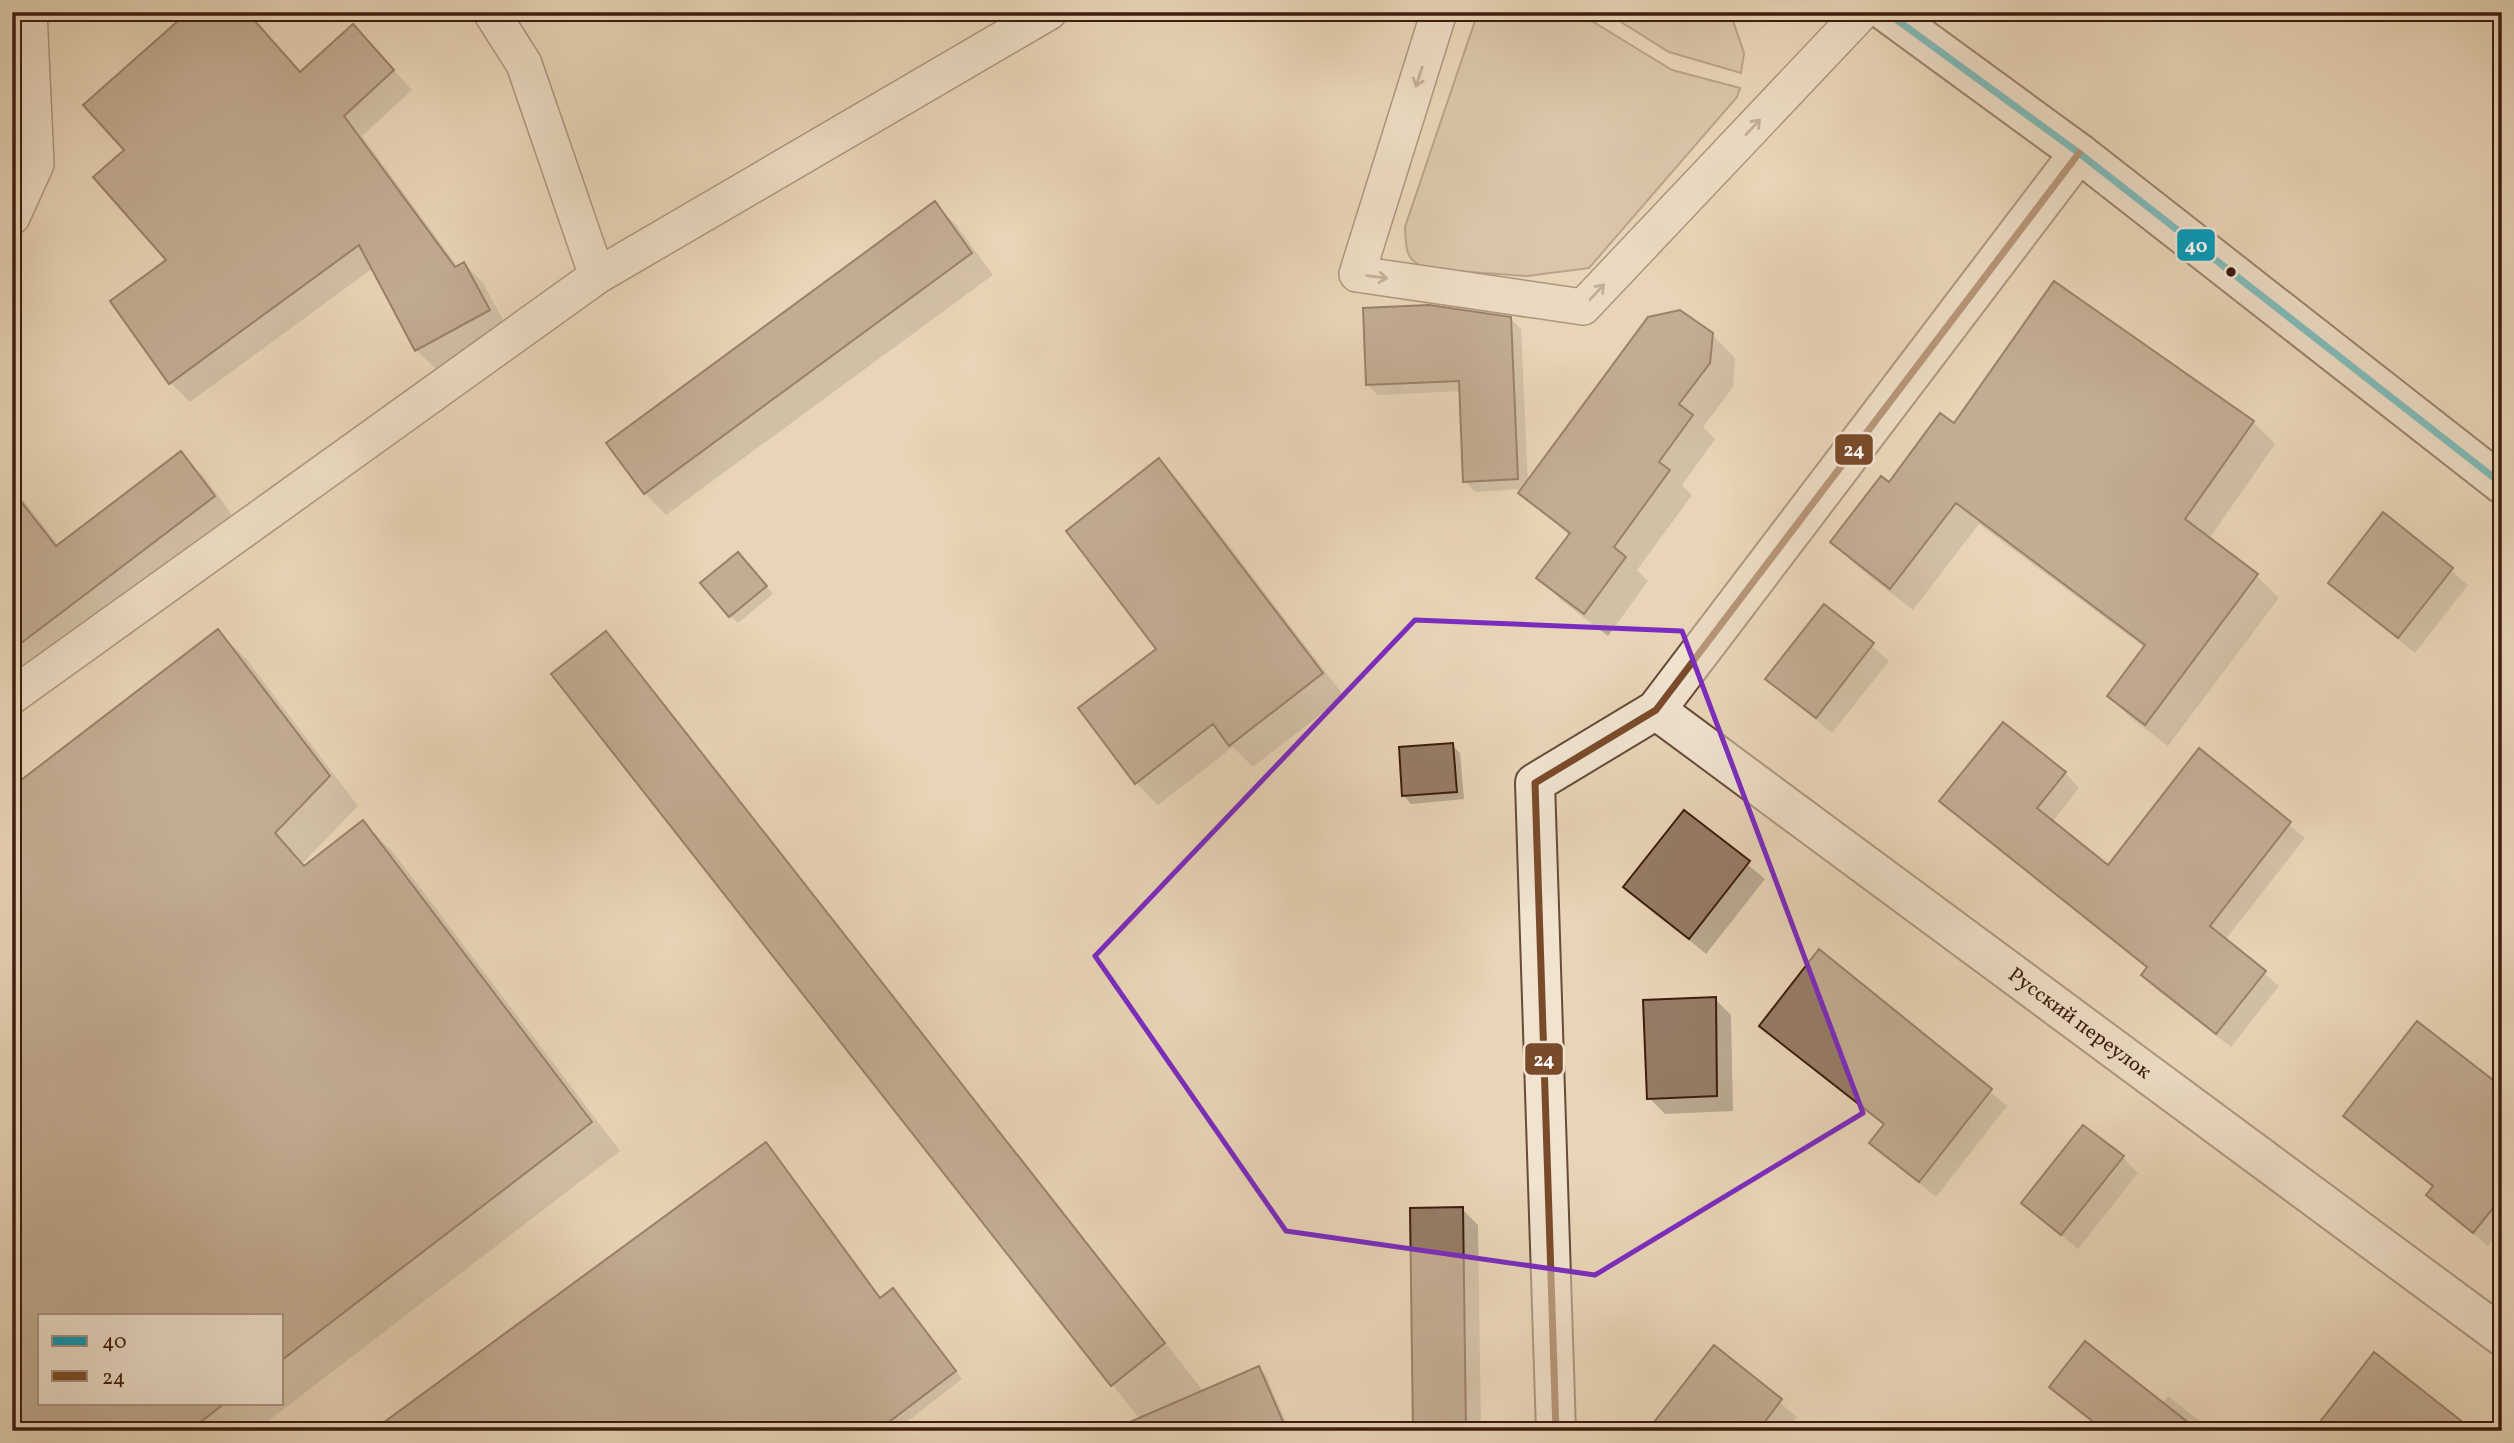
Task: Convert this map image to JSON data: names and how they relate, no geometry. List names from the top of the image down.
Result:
{
  "streets": {
    "street": ["Русский переулок"]
  },
  "lines": ["transit line 40", "transit line 24"],
  "legend": ["40", "24"]
}
